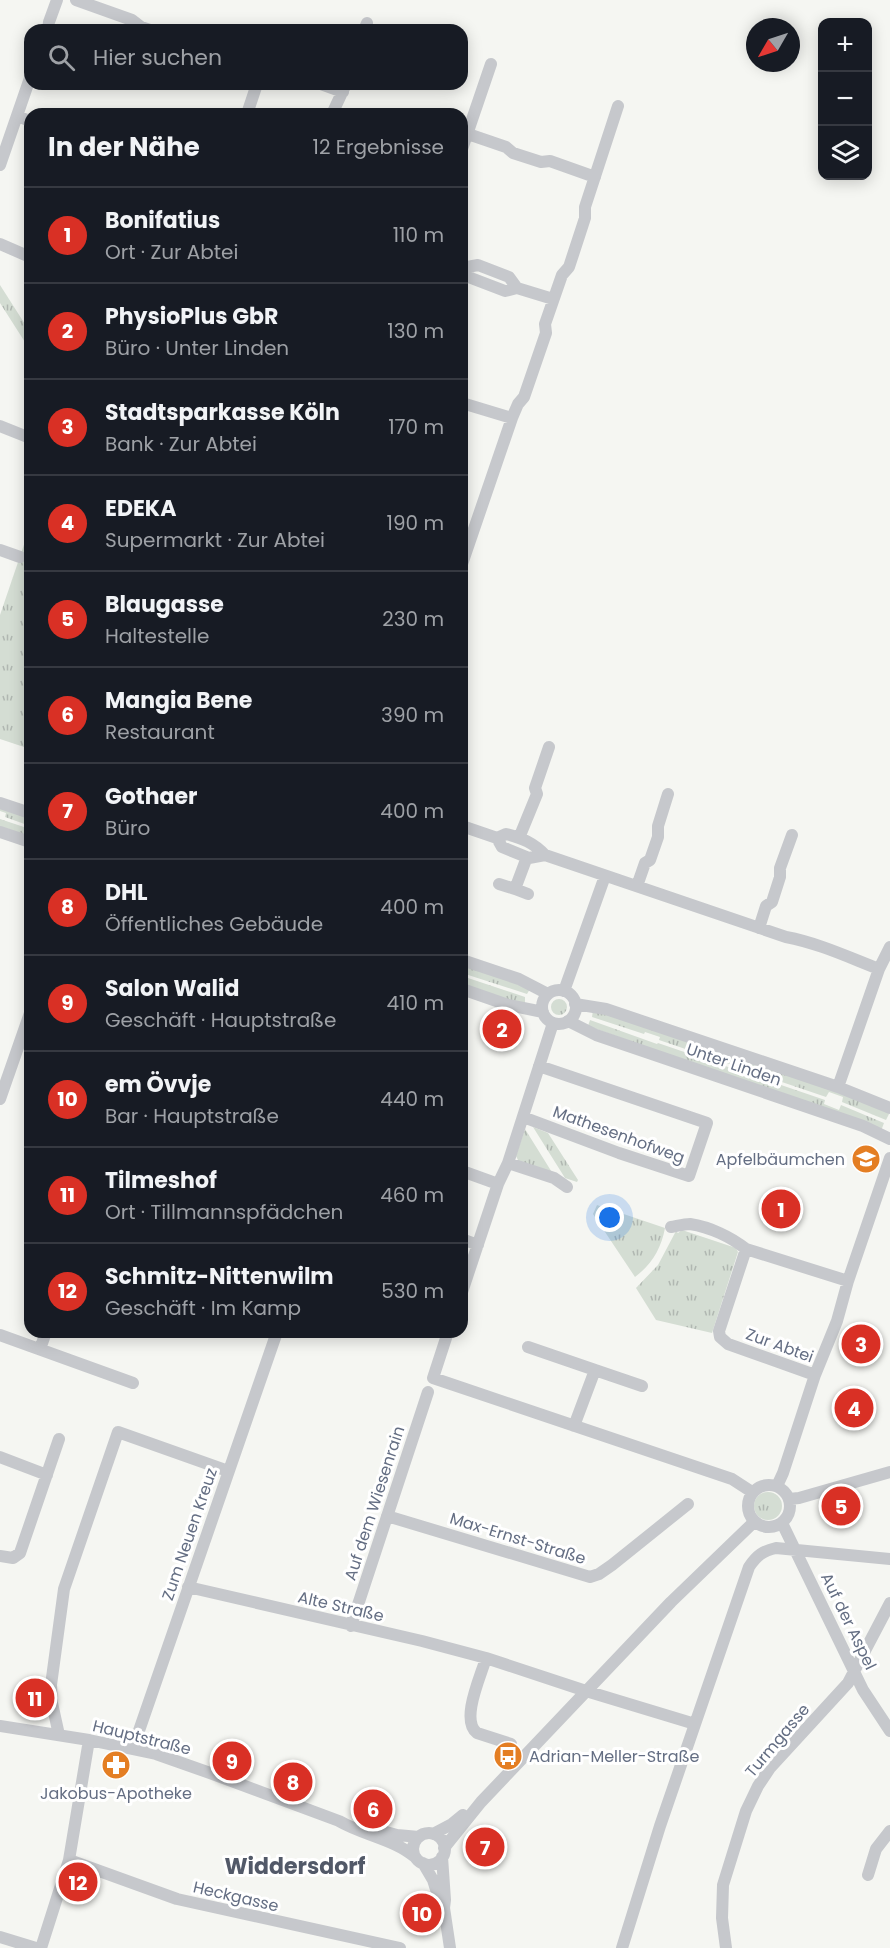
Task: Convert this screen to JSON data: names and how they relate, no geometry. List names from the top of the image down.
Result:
{
  "streets": {
    "street": [
      "Unter Linden",
      "Mathesenhofweg",
      "Zur Abtei",
      "Auf dem Wiesenrain",
      "Zum Neuen Kreuz",
      "Max-Ernst-Straße",
      "Alte Straße",
      "Auf der Aspel",
      "Hauptstraße",
      "Turmgasse",
      "Heckgasse"
    ]
  },
  "crossings": [
    ["Zur Abtei", "Auf der Aspel"],
    ["Auf dem Wiesenrain", "Max-Ernst-Straße"],
    ["Auf dem Wiesenrain", "Alte Straße"],
    ["Zum Neuen Kreuz", "Alte Straße"],
    ["Zum Neuen Kreuz", "Hauptstraße"],
    ["Auf der Aspel", "Turmgasse"]
  ],
  "districts": ["Widdersdorf"],
  "places": {
    "school or university": ["Apfelbäumchen"],
    "bus stop": ["Adrian-Meller-Straße"],
    "pharmacy": ["Jakobus-Apotheke"]
  },
  "north": "bottom left",
  "page": {
    "map_buttons": ["+", "−"],
    "search": "Hier suchen",
    "heading": ["In der Nähe", "12 Ergebnisse"],
    "list": [
      {
        "mark": "1",
        "name": "Bonifatius",
        "note": "Ort · Zur Abtei",
        "value": "110 m"
      },
      {
        "mark": "2",
        "name": "PhysioPlus GbR",
        "note": "Büro · Unter Linden",
        "value": "130 m"
      },
      {
        "mark": "3",
        "name": "Stadtsparkasse Köln",
        "note": "Bank · Zur Abtei",
        "value": "170 m"
      },
      {
        "mark": "4",
        "name": "EDEKA",
        "note": "Supermarkt · Zur Abtei",
        "value": "190 m"
      },
      {
        "mark": "5",
        "name": "Blaugasse",
        "note": "Haltestelle",
        "value": "230 m"
      },
      {
        "mark": "6",
        "name": "Mangia Bene",
        "note": "Restaurant",
        "value": "390 m"
      },
      {
        "mark": "7",
        "name": "Gothaer",
        "note": "Büro",
        "value": "400 m"
      },
      {
        "mark": "8",
        "name": "DHL",
        "note": "Öffentliches Gebäude",
        "value": "400 m"
      },
      {
        "mark": "9",
        "name": "Salon Walid",
        "note": "Geschäft · Hauptstraße",
        "value": "410 m"
      },
      {
        "mark": "10",
        "name": "em Övvje",
        "note": "Bar · Hauptstraße",
        "value": "440 m"
      },
      {
        "mark": "11",
        "name": "Tilmeshof",
        "note": "Ort · Tillmannspfädchen",
        "value": "460 m"
      },
      {
        "mark": "12",
        "name": "Schmitz-Nittenwilm",
        "note": "Geschäft · Im Kamp",
        "value": "530 m"
      }
    ],
    "pins": [
      "2",
      "1",
      "3",
      "4",
      "5",
      "11",
      "9",
      "8",
      "6",
      "7",
      "12",
      "10"
    ]
  }
}
